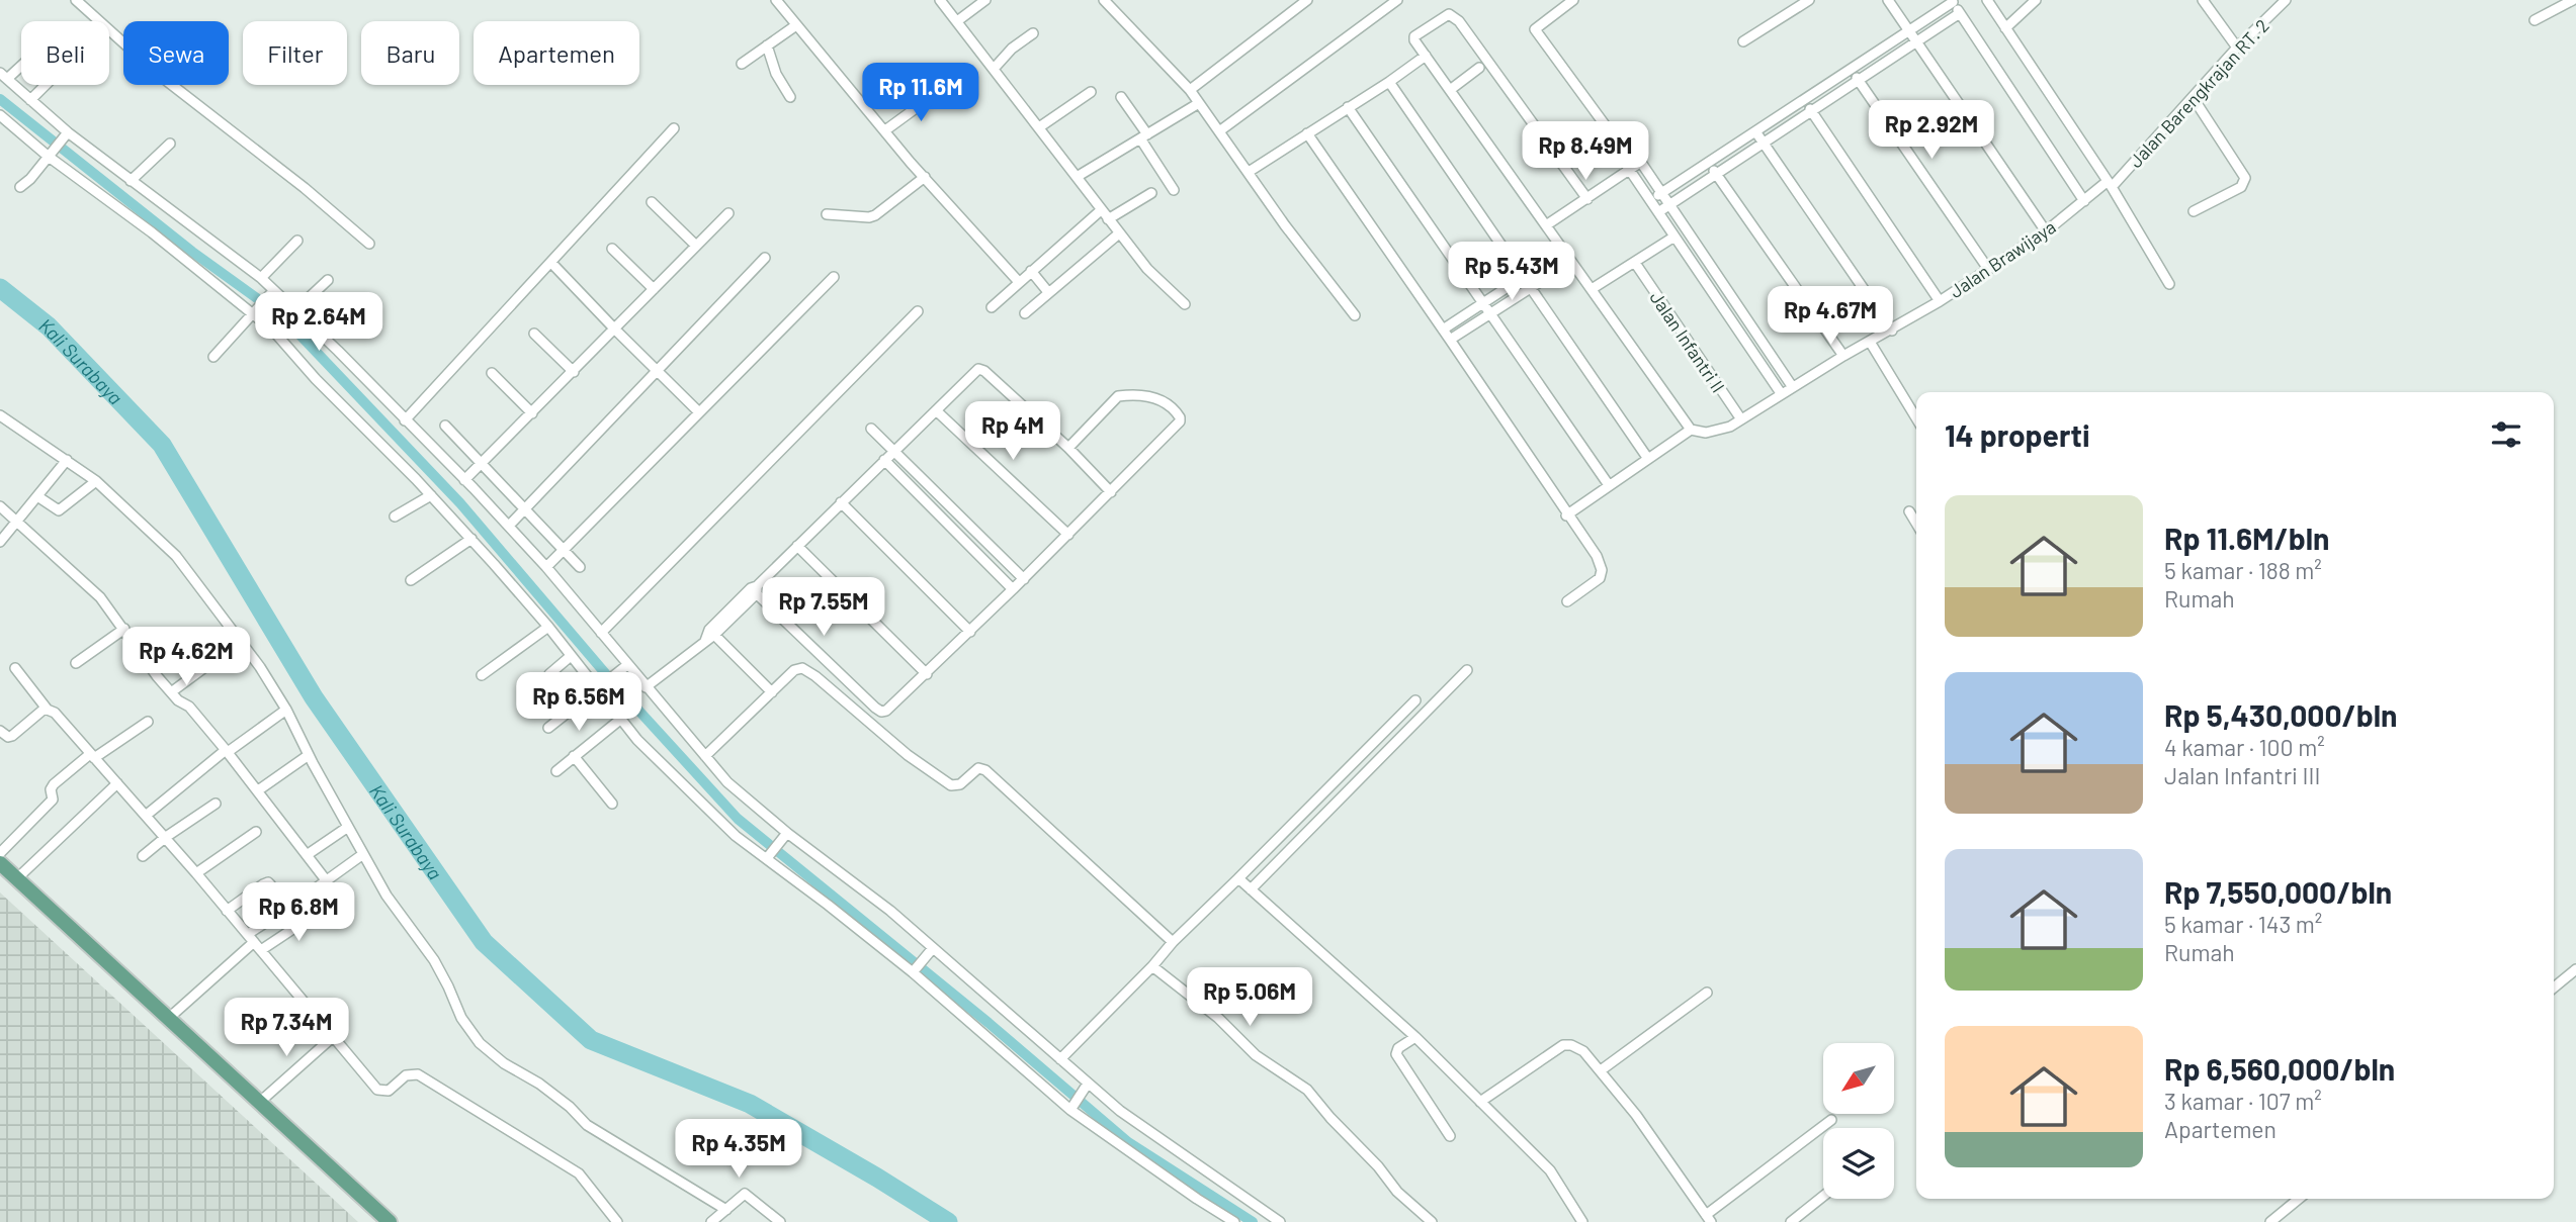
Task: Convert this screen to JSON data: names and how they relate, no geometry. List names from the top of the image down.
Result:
{
  "streets": {
    "street": ["Jalan Barengkrajan RT. 2", "Jalan Brawijaya", "Jalan Infantri II"]
  },
  "crossings": [
    ["Jalan Barengkrajan RT. 2", "Jalan Brawijaya"],
    ["Jalan Brawijaya", "Jalan Infantri II"]
  ],
  "water": ["Kali Surabaya"],
  "north": "bottom left",
  "page": {
    "chip": [
      "Beli",
      "Sewa",
      "Filter",
      "Baru",
      "Apartemen"
    ],
    "price": [
      "Rp 11.6M",
      "Rp 2.92M",
      "Rp 8.49M",
      "Rp 5.43M",
      "Rp 4.67M",
      "Rp 2.64M",
      "Rp 4M",
      "Rp 7.55M",
      "Rp 4.62M",
      "Rp 6.56M",
      "Rp 6.8M",
      "Rp 5.06M",
      "Rp 7.34M",
      "Rp 4.35M"
    ],
    "heading": "14 properti",
    "list": [
      {
        "name": "Rp 11.6M/bln",
        "note": "5 kamar · 188 m² · Rumah"
      },
      {
        "name": "Rp 5,430,000/bln",
        "note": "4 kamar · 100 m² · Jalan Infantri III"
      },
      {
        "name": "Rp 7,550,000/bln",
        "note": "5 kamar · 143 m² · Rumah"
      },
      {
        "name": "Rp 6,560,000/bln",
        "note": "3 kamar · 107 m² · Apartemen"
      }
    ]
  }
}
